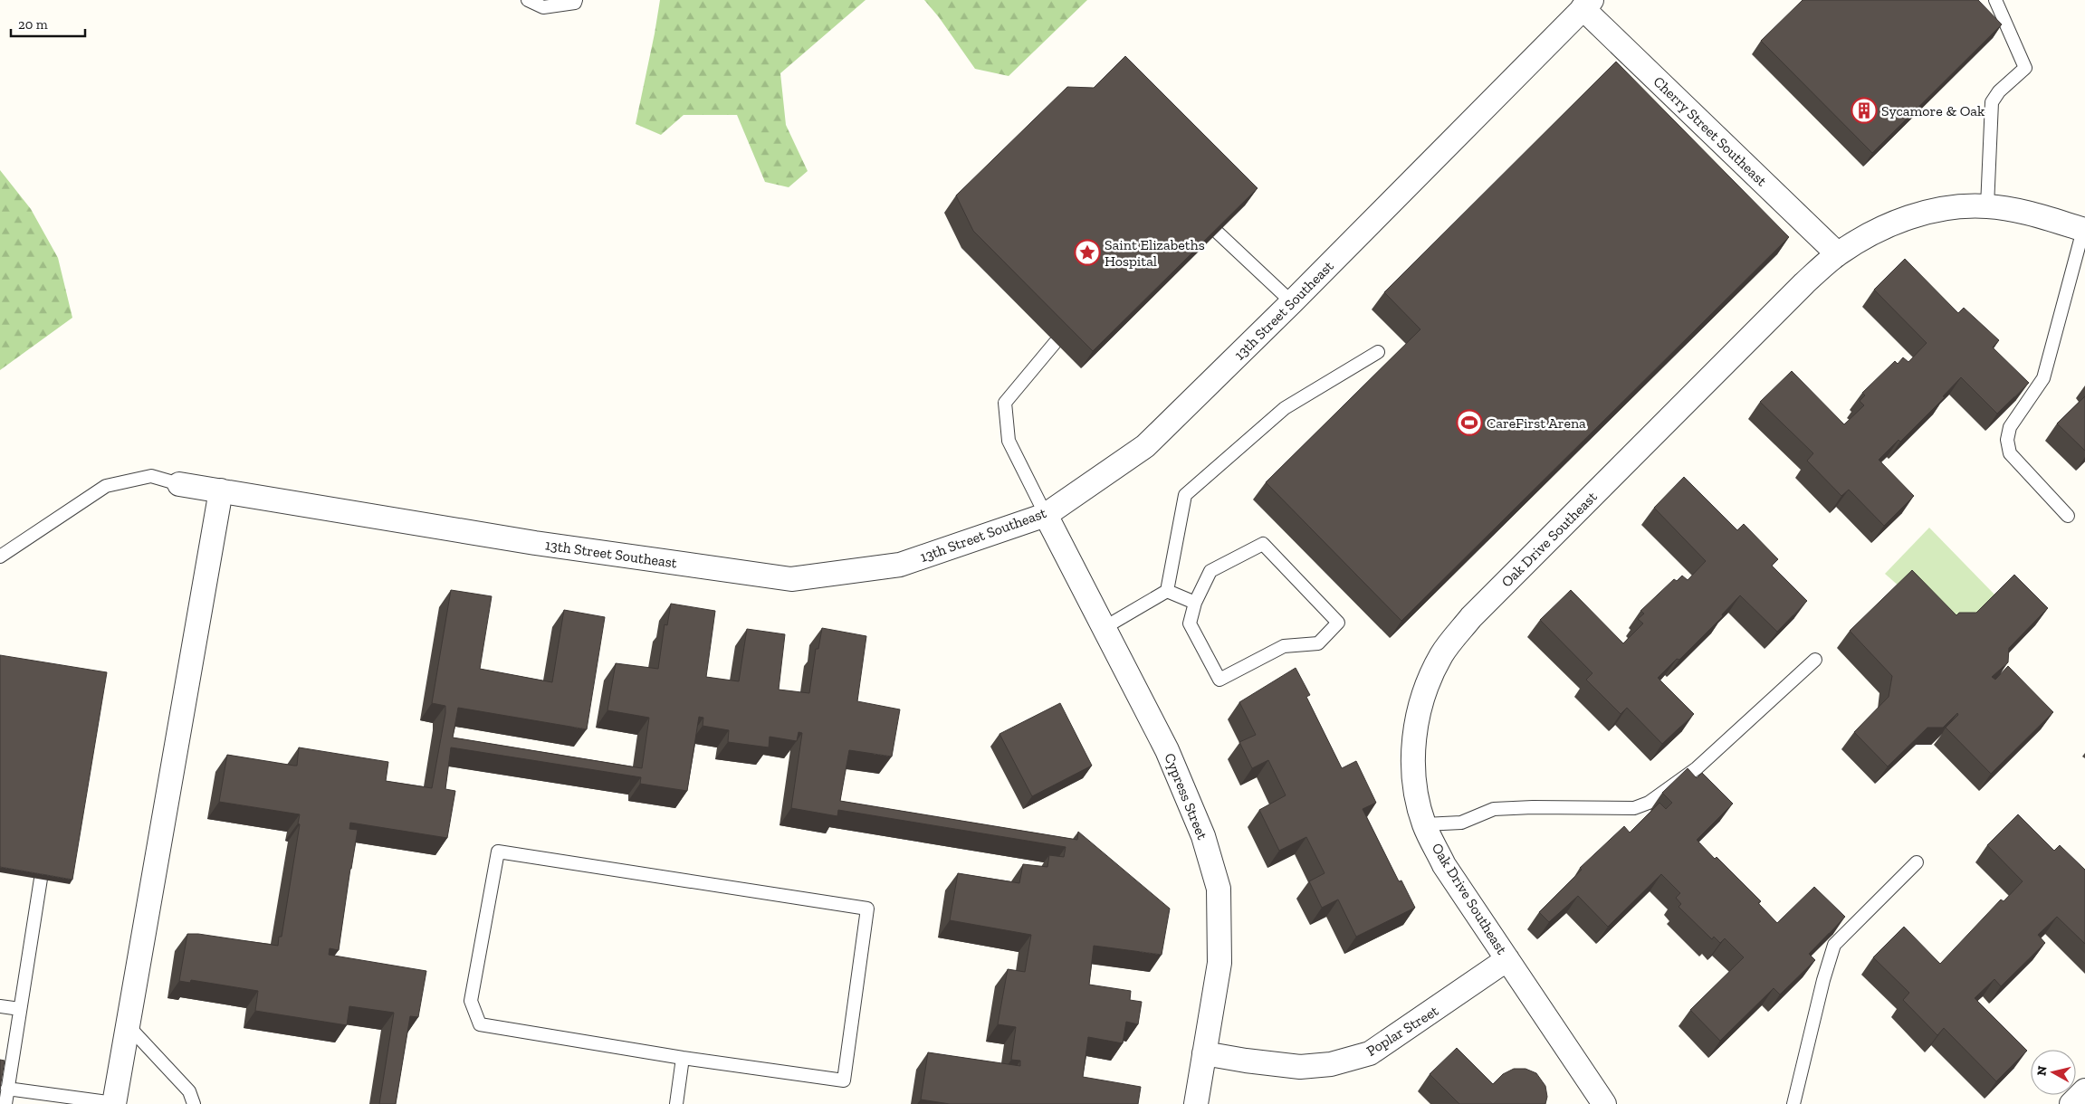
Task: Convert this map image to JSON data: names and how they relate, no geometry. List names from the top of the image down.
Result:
{
  "streets": {
    "street": [
      "Cherry Street Southeast",
      "13th Street Southeast",
      "Oak Drive Southeast",
      "Cypress Street",
      "Poplar Street"
    ]
  },
  "crossings": [
    ["Cherry Street Southeast", "13th Street Southeast"],
    ["Cherry Street Southeast", "Oak Drive Southeast"],
    ["13th Street Southeast", "Cypress Street"],
    ["Oak Drive Southeast", "Poplar Street"],
    ["Cypress Street", "Poplar Street"]
  ],
  "places": {
    "building": ["Sycamore & Oak"],
    "place": ["Saint Elizabeths Hospital"],
    "sports": ["CareFirst Arena"]
  },
  "scale_bar": "20 m",
  "north": "left"
}
